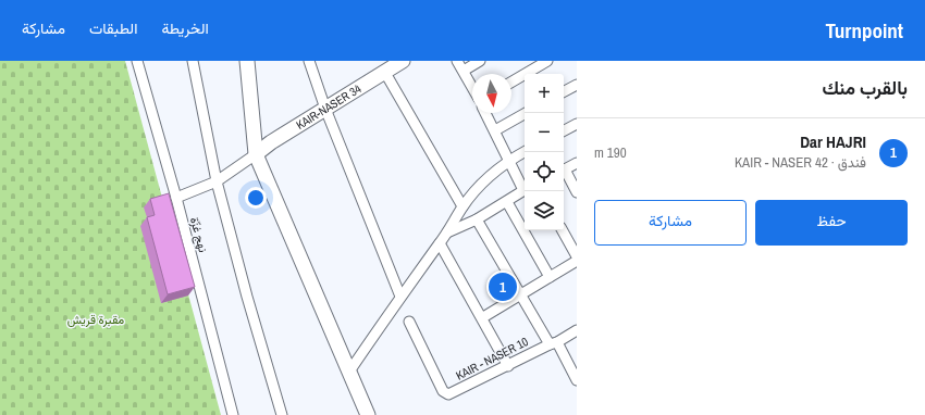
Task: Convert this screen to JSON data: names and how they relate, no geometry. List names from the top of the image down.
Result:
{
  "streets": {
    "main road": ["KAIR-NASER 34"],
    "street": ["نهج غزّة", "KAIR - NASER 10"]
  },
  "parks": ["مقبرة قريش"],
  "north": "bottom",
  "page": {
    "header": "Turnpoint",
    "nav": ["الخريطة", "الطبقات", "مشاركة"],
    "heading": "بالقرب منك",
    "map_buttons": ["+", "−"],
    "list": [
      {
        "mark": "1",
        "name": "Dar HAJRI",
        "note": "فندق · KAIR - NASER 42",
        "value": "190 m"
      }
    ],
    "buttons": ["حفظ", "مشاركة"],
    "pins": "1"
  }
}
